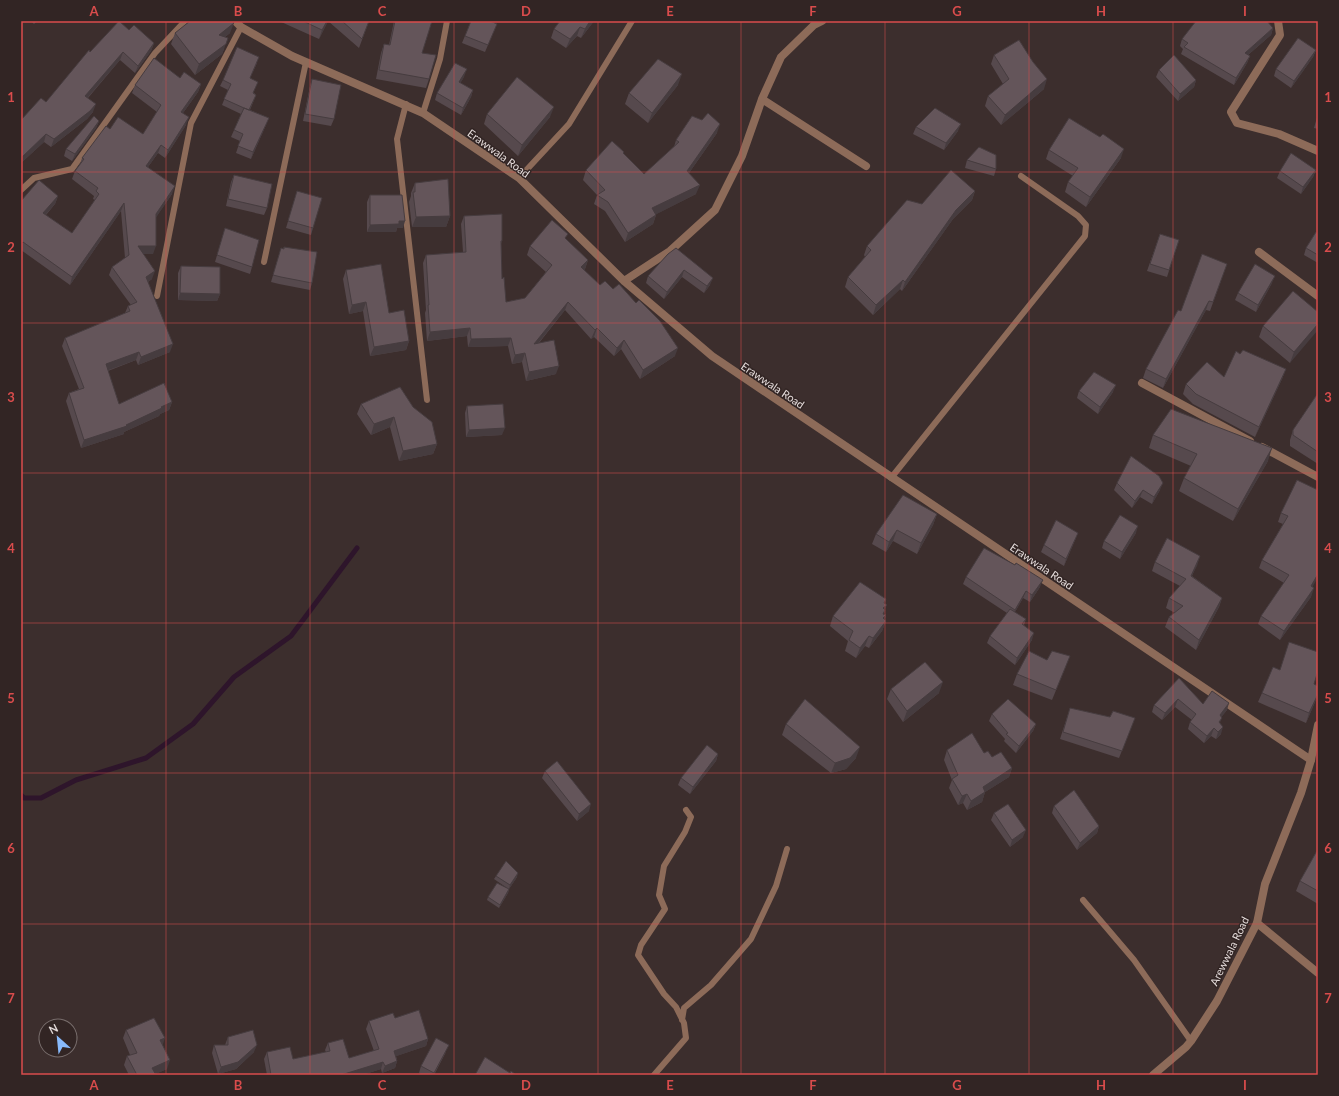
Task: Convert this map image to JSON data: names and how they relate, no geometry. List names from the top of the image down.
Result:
{
  "streets": {
    "street": ["Erawwala Road", "Arewwala Road"]
  },
  "crossings": [
    ["Erawwala Road", "Arewwala Road"]
  ],
  "north": "top left",
  "grid": {
    "columns": [
      "A",
      "B",
      "C",
      "D",
      "E",
      "F",
      "G",
      "H",
      "I"
    ],
    "rows": [
      "1",
      "2",
      "3",
      "4",
      "5",
      "6",
      "7"
    ]
  }
}
